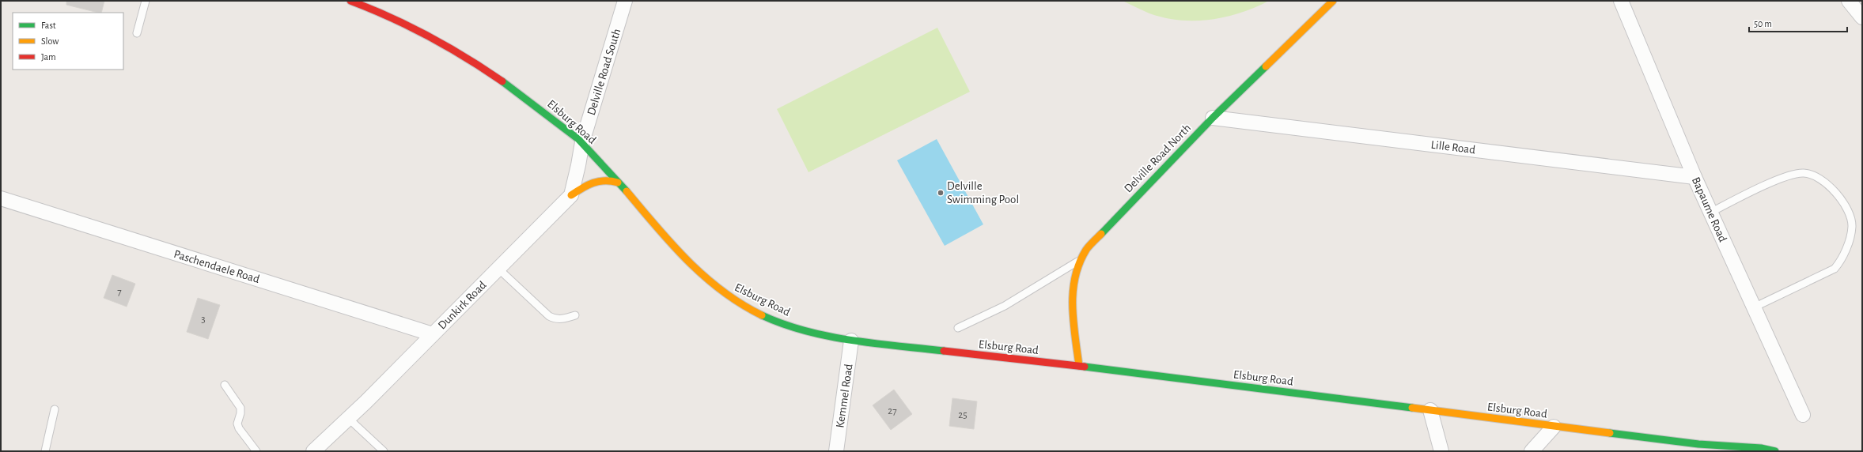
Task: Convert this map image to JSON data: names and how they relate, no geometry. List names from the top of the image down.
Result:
{
  "streets": {
    "main road": ["Elsburg Road", "Delville Road North"],
    "street": [
      "Delville Road South",
      "Lille Road",
      "Bapaume Road",
      "Paschendaele Road",
      "Dunkirk Road",
      "Kemmel Road"
    ]
  },
  "crossings": [
    ["Delville Road South", "Elsburg Road"],
    ["Elsburg Road", "Delville Road North"],
    ["Elsburg Road", "Kemmel Road"],
    ["Lille Road", "Delville Road North"],
    ["Lille Road", "Bapaume Road"],
    ["Paschendaele Road", "Dunkirk Road"]
  ],
  "places": ["Delville Swimming Pool"],
  "house_numbers": [
    "7",
    "3",
    "27",
    "25"
  ],
  "legend": ["Fast", "Slow", "Jam"],
  "scale_bar": "50 m"
}
